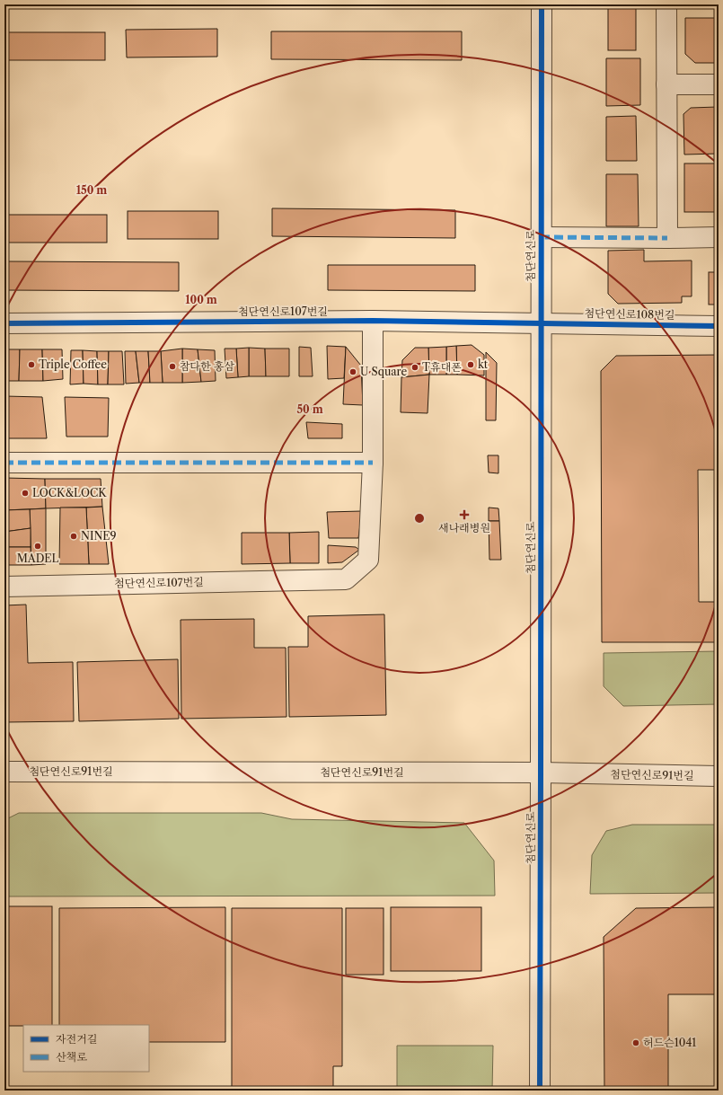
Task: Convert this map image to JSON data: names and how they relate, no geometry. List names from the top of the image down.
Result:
{
  "streets": {
    "street": [
      "첨단연신로",
      "첨단연신로107번길",
      "첨단연신로108번길",
      "첨단연신로91번길"
    ]
  },
  "crossings": [
    ["첨단연신로", "첨단연신로107번길"],
    ["첨단연신로", "첨단연신로108번길"],
    ["첨단연신로", "첨단연신로91번길"],
    ["첨단연신로107번길", "첨단연신로108번길"]
  ],
  "places": {
    "other": [
      "Triple Coffee",
      "kt",
      "참다한 홍삼",
      "T휴대폰",
      "U Square",
      "LOCK&LOCK",
      "NINE9",
      "MADEL",
      "허드슨1041"
    ],
    "health": ["새나래병원"]
  },
  "legend": ["자전거길", "산책로"],
  "rings": ["150 m", "100 m", "50 m"]
}
